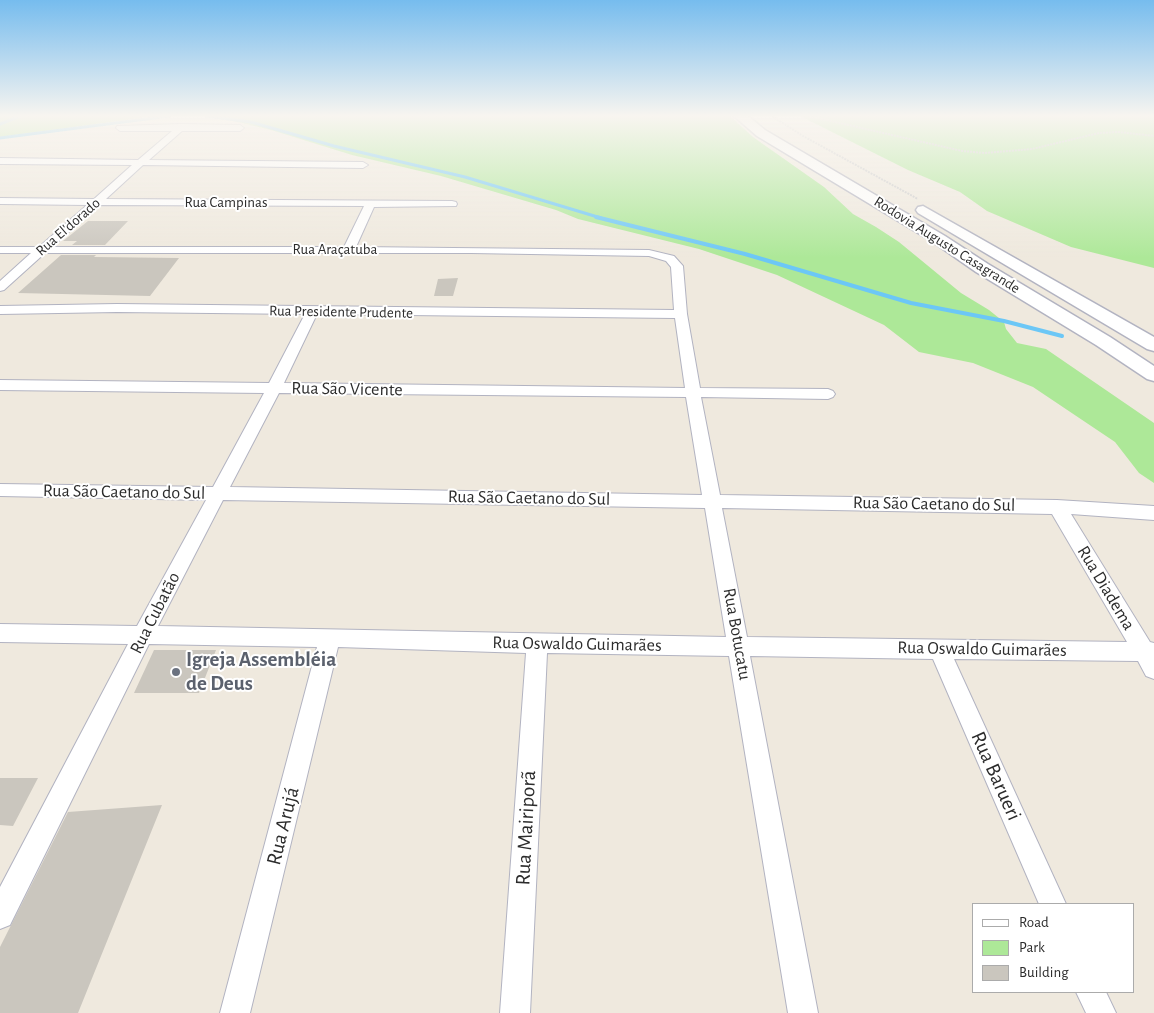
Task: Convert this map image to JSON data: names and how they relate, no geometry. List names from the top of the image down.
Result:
{
  "streets": {
    "main road": ["Rodovia Augusto Casagrande"],
    "street": [
      "Rua Campinas",
      "Rua El'dorado",
      "Rua Araçatuba",
      "Rua Presidente Prudente",
      "Rua São Vicente",
      "Rua São Caetano do Sul",
      "Rua Diadema",
      "Rua Cubatão",
      "Rua Botucatu",
      "Rua Oswaldo Guimarães",
      "Rua Barueri",
      "Rua Arujá",
      "Rua Mairiporã"
    ]
  },
  "crossings": [
    ["Rua Campinas", "Rua El'dorado"],
    ["Rua El'dorado", "Rua Araçatuba"],
    ["Rua Araçatuba", "Rua Botucatu"],
    ["Rua Presidente Prudente", "Rua Cubatão"],
    ["Rua Presidente Prudente", "Rua Botucatu"],
    ["Rua São Vicente", "Rua Cubatão"],
    ["Rua São Vicente", "Rua Botucatu"],
    ["Rua São Caetano do Sul", "Rua Diadema"],
    ["Rua São Caetano do Sul", "Rua Cubatão"],
    ["Rua São Caetano do Sul", "Rua Botucatu"],
    ["Rua Diadema", "Rua Oswaldo Guimarães"],
    ["Rua Cubatão", "Rua Oswaldo Guimarães"],
    ["Rua Botucatu", "Rua Oswaldo Guimarães"],
    ["Rua Oswaldo Guimarães", "Rua Barueri"],
    ["Rua Oswaldo Guimarães", "Rua Arujá"],
    ["Rua Oswaldo Guimarães", "Rua Mairiporã"]
  ],
  "places": ["Igreja Assembléia de Deus"],
  "legend": ["Road", "Park", "Building"]
}
